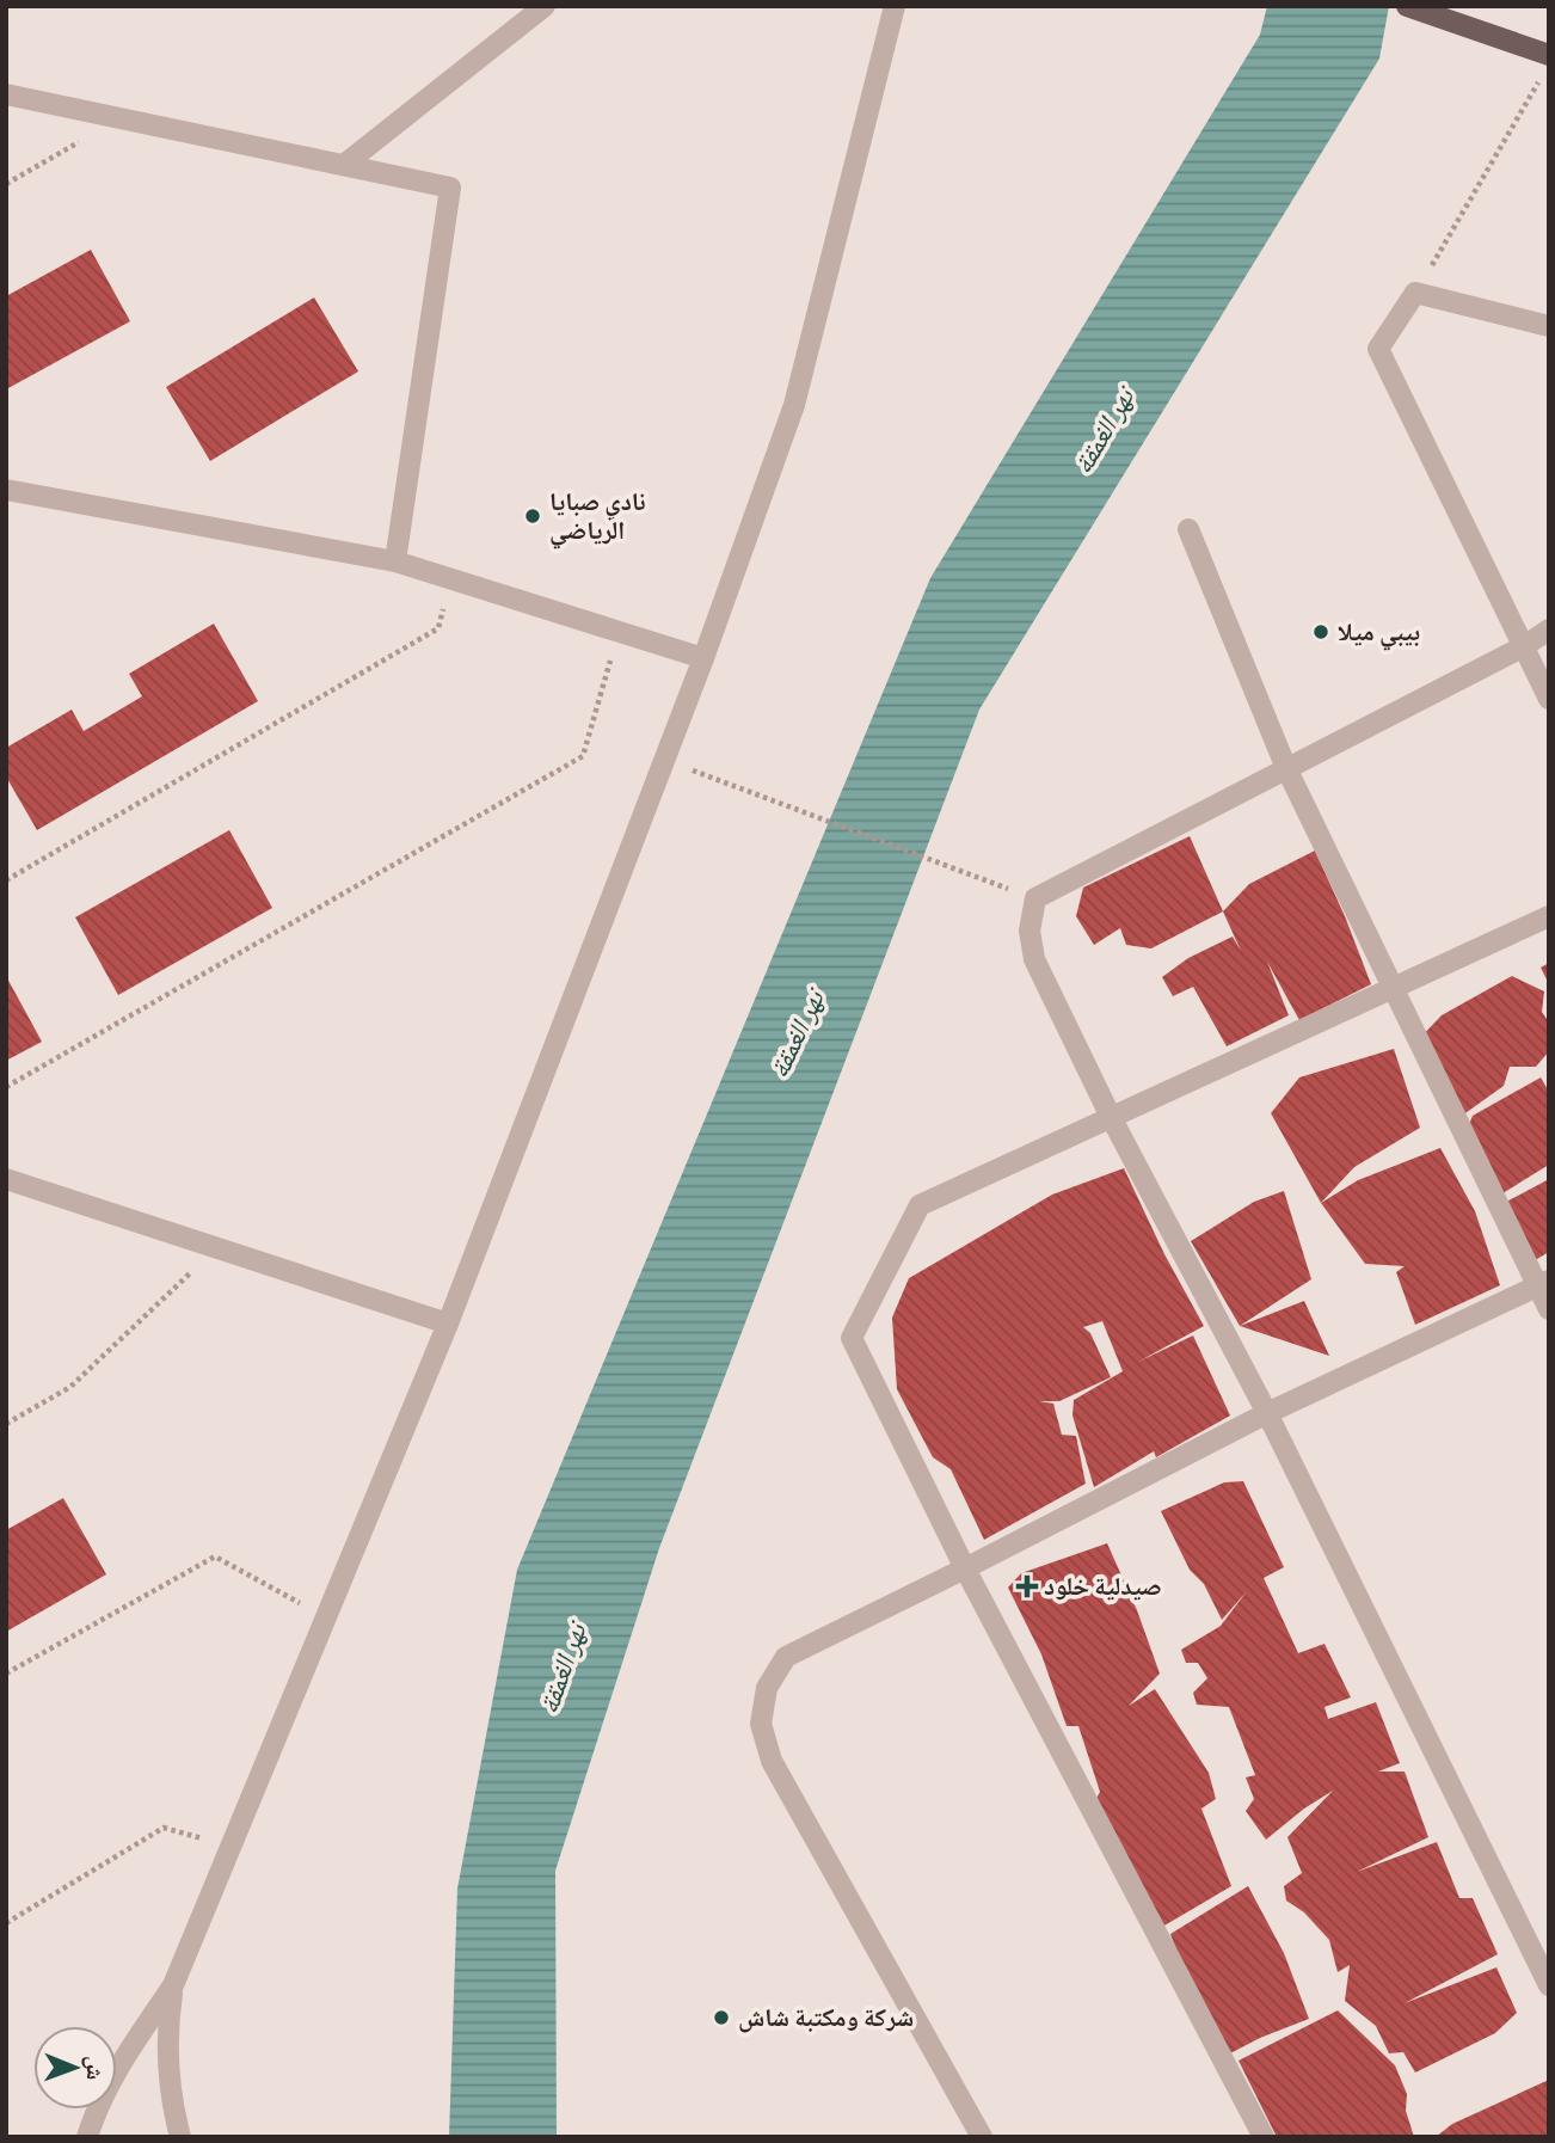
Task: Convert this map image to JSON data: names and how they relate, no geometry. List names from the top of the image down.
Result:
{
  "water": ["نهر الغمقة"],
  "places": {
    "other": ["نادي صبايا الرياضي", "بيبي ميلا", "شركة ومكتبة شاش"],
    "health": ["صيدلية خلود"]
  },
  "north": "right"
}
